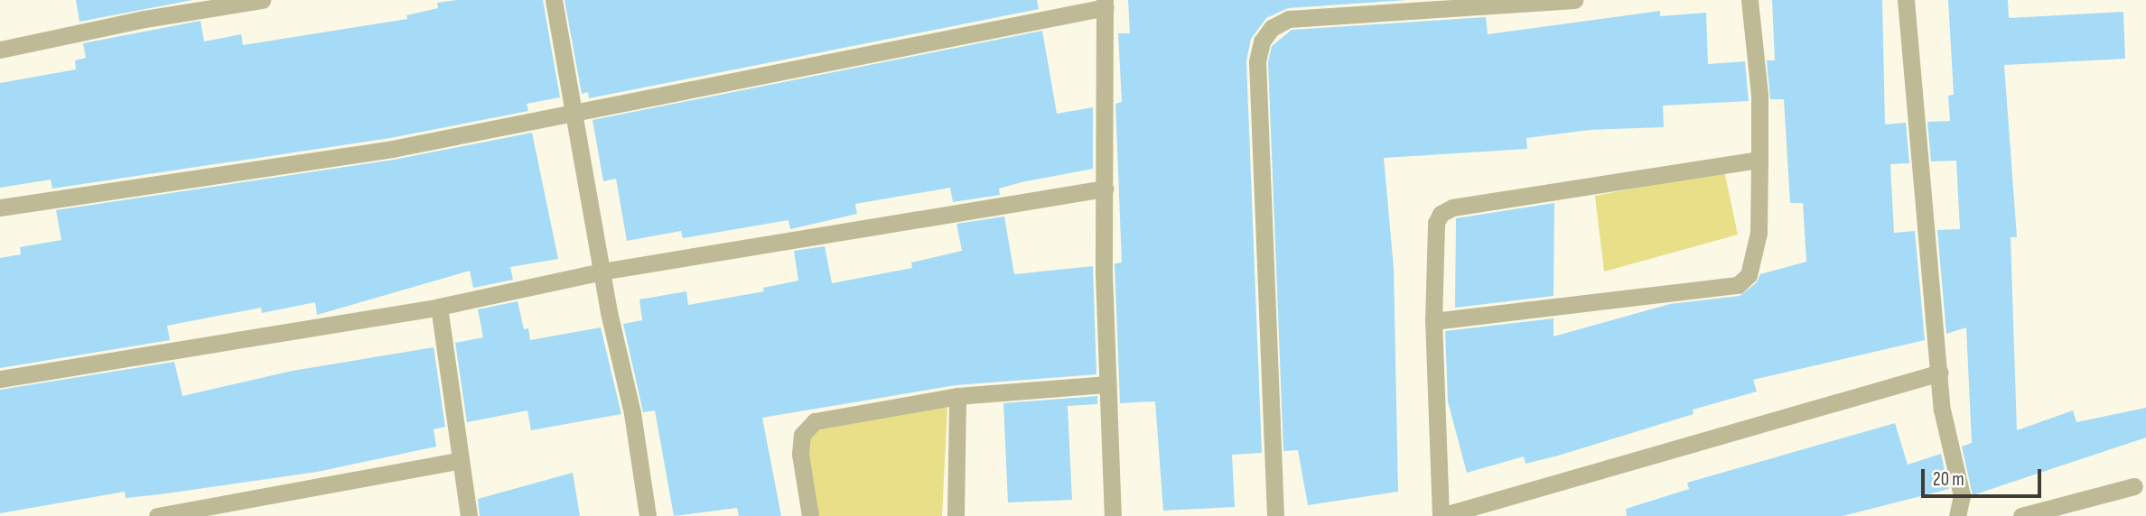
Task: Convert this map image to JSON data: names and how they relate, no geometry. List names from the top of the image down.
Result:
{
  "scale_bar": "20 m"
}
